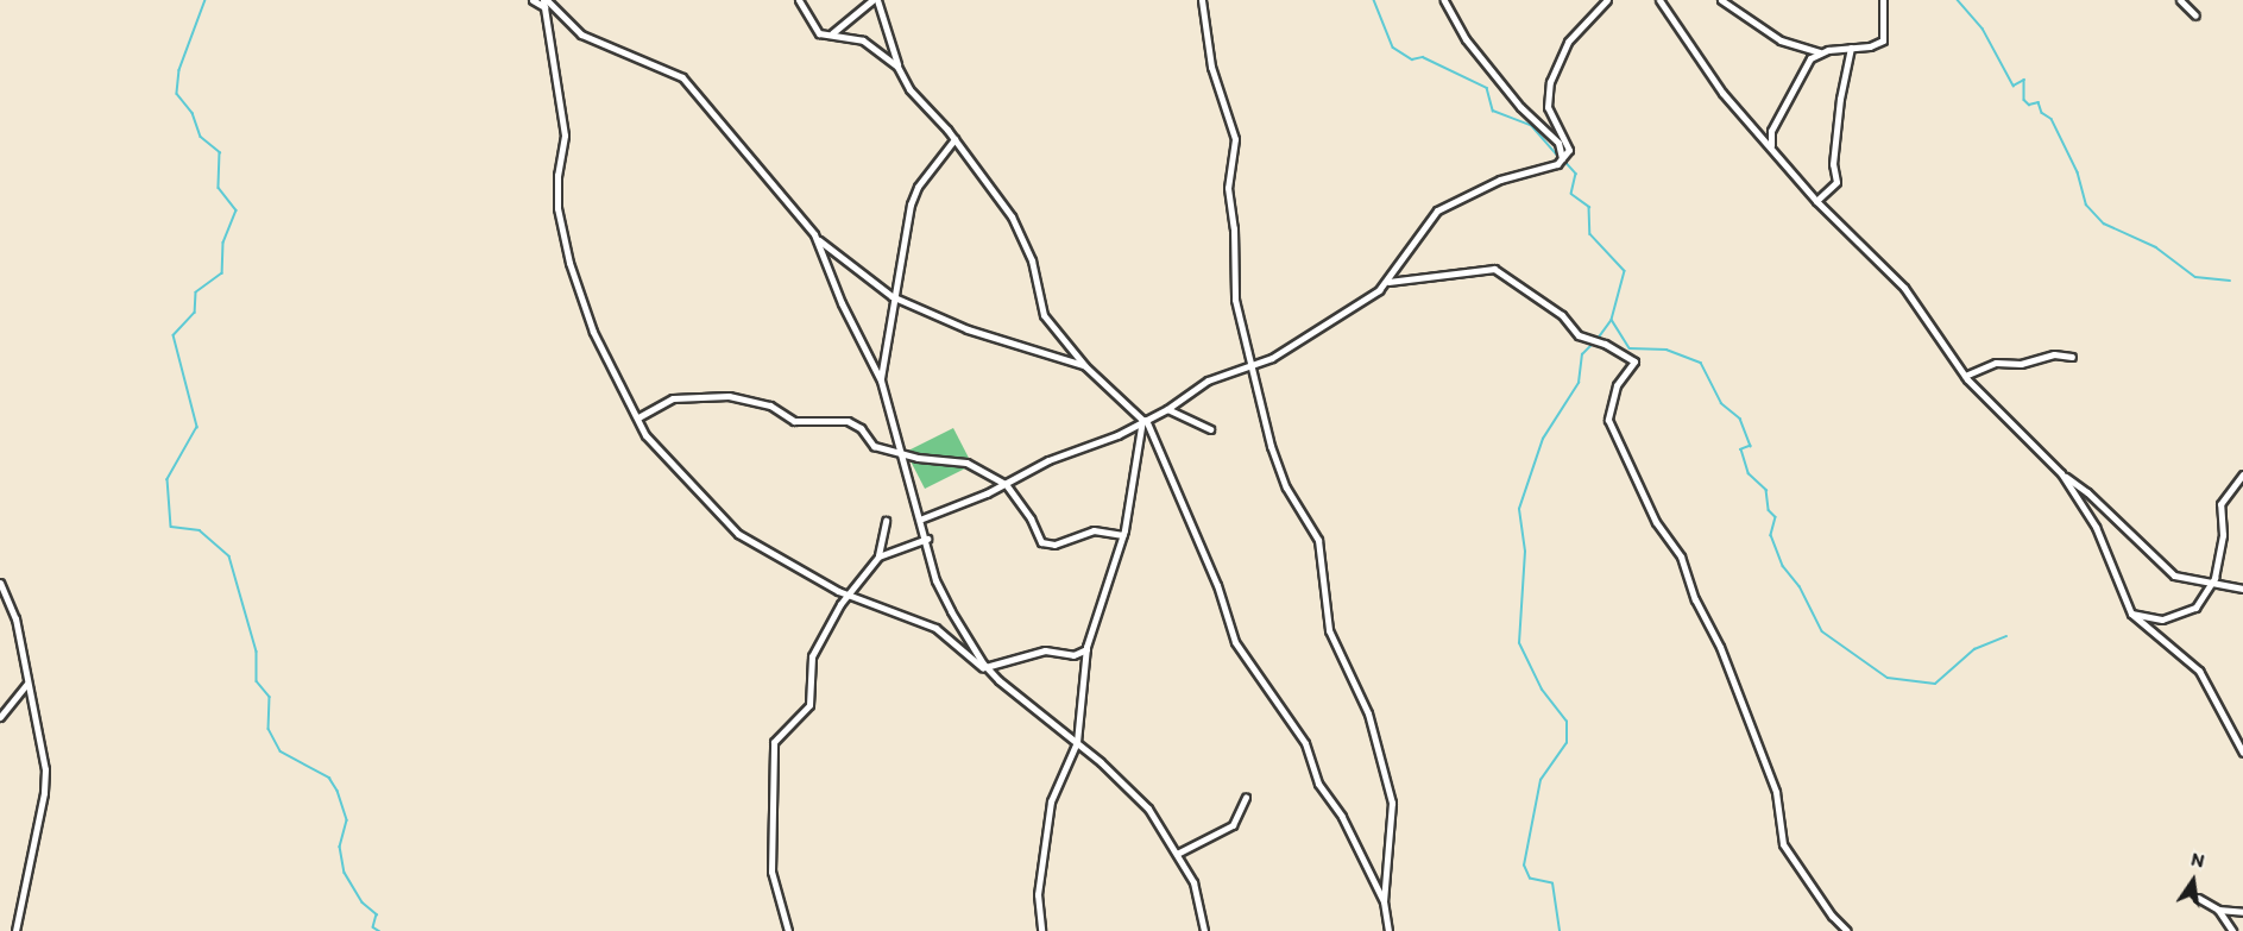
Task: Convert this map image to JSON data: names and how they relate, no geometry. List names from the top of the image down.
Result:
{
  "north": "top"
}
